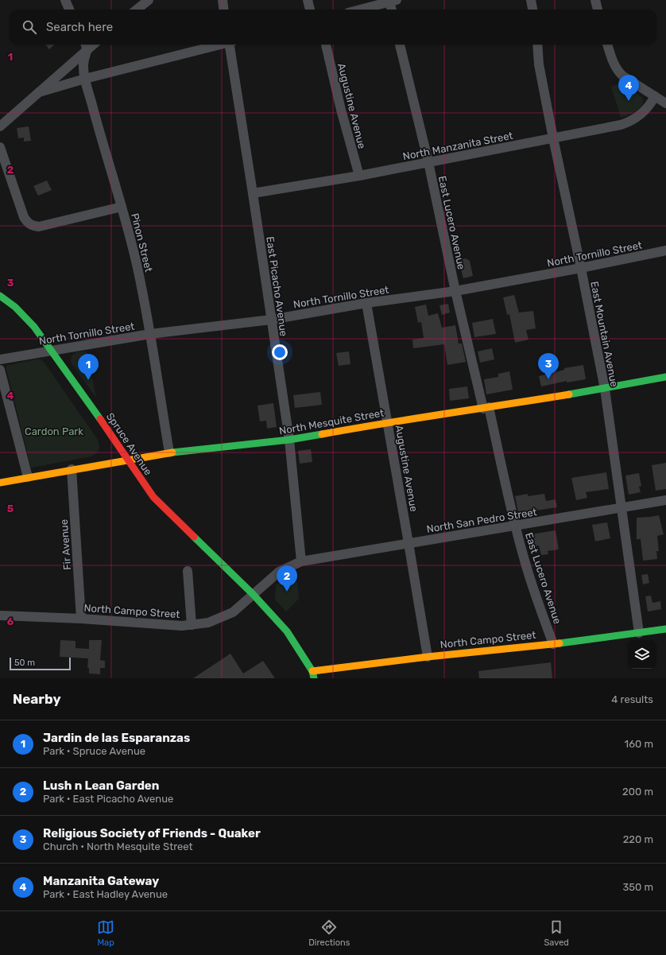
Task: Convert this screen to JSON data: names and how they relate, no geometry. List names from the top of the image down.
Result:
{
  "streets": {
    "street": [
      "Augustine Avenue",
      "North Manzanita Street",
      "East Lucero Avenue",
      "Pinon Street",
      "North Tornillo Street",
      "East Picacho Avenue",
      "East Mountain Avenue",
      "North Mesquite Street",
      "Spruce Avenue",
      "North San Pedro Street",
      "Fir Avenue",
      "North Campo Street"
    ]
  },
  "crossings": [
    ["Augustine Avenue", "North Manzanita Street"],
    ["Augustine Avenue", "North Tornillo Street"],
    ["Augustine Avenue", "North Mesquite Street"],
    ["Augustine Avenue", "North San Pedro Street"],
    ["Augustine Avenue", "North Campo Street"],
    ["North Manzanita Street", "East Lucero Avenue"],
    ["North Manzanita Street", "East Picacho Avenue"],
    ["North Manzanita Street", "East Mountain Avenue"],
    ["East Lucero Avenue", "North Tornillo Street"],
    ["East Lucero Avenue", "North Mesquite Street"],
    ["East Lucero Avenue", "North San Pedro Street"],
    ["East Lucero Avenue", "North Campo Street"],
    ["Pinon Street", "North Tornillo Street"],
    ["Pinon Street", "North Mesquite Street"],
    ["North Tornillo Street", "East Picacho Avenue"],
    ["North Tornillo Street", "East Mountain Avenue"],
    ["North Tornillo Street", "Spruce Avenue"],
    ["East Picacho Avenue", "North Mesquite Street"],
    ["East Picacho Avenue", "North San Pedro Street"],
    ["East Mountain Avenue", "North Mesquite Street"],
    ["East Mountain Avenue", "North San Pedro Street"],
    ["East Mountain Avenue", "North Campo Street"],
    ["North Mesquite Street", "Spruce Avenue"],
    ["North Mesquite Street", "Fir Avenue"],
    ["Spruce Avenue", "North Campo Street"],
    ["Fir Avenue", "North Campo Street"]
  ],
  "parks": ["Cardon Park"],
  "scale_bar": "50 m",
  "page": {
    "search": "Search here",
    "pins": [
      "4",
      "3",
      "1",
      "2"
    ],
    "scale": "50 m",
    "heading": ["Nearby", "4 results"],
    "list": [
      {
        "mark": "1",
        "name": "Jardin de las Esparanzas",
        "note": "Park · Spruce Avenue",
        "value": "160 m"
      },
      {
        "mark": "2",
        "name": "Lush n Lean Garden",
        "note": "Park · East Picacho Avenue",
        "value": "200 m"
      },
      {
        "mark": "3",
        "name": "Religious Society of Friends - Quaker",
        "note": "Church · North Mesquite Street",
        "value": "220 m"
      },
      {
        "mark": "4",
        "name": "Manzanita Gateway",
        "note": "Park · East Hadley Avenue",
        "value": "350 m"
      }
    ],
    "nav": ["Map", "Directions", "Saved"]
  },
  "grid": {
    "rows": [
      "1",
      "2",
      "3",
      "4",
      "5",
      "6"
    ]
  }
}
